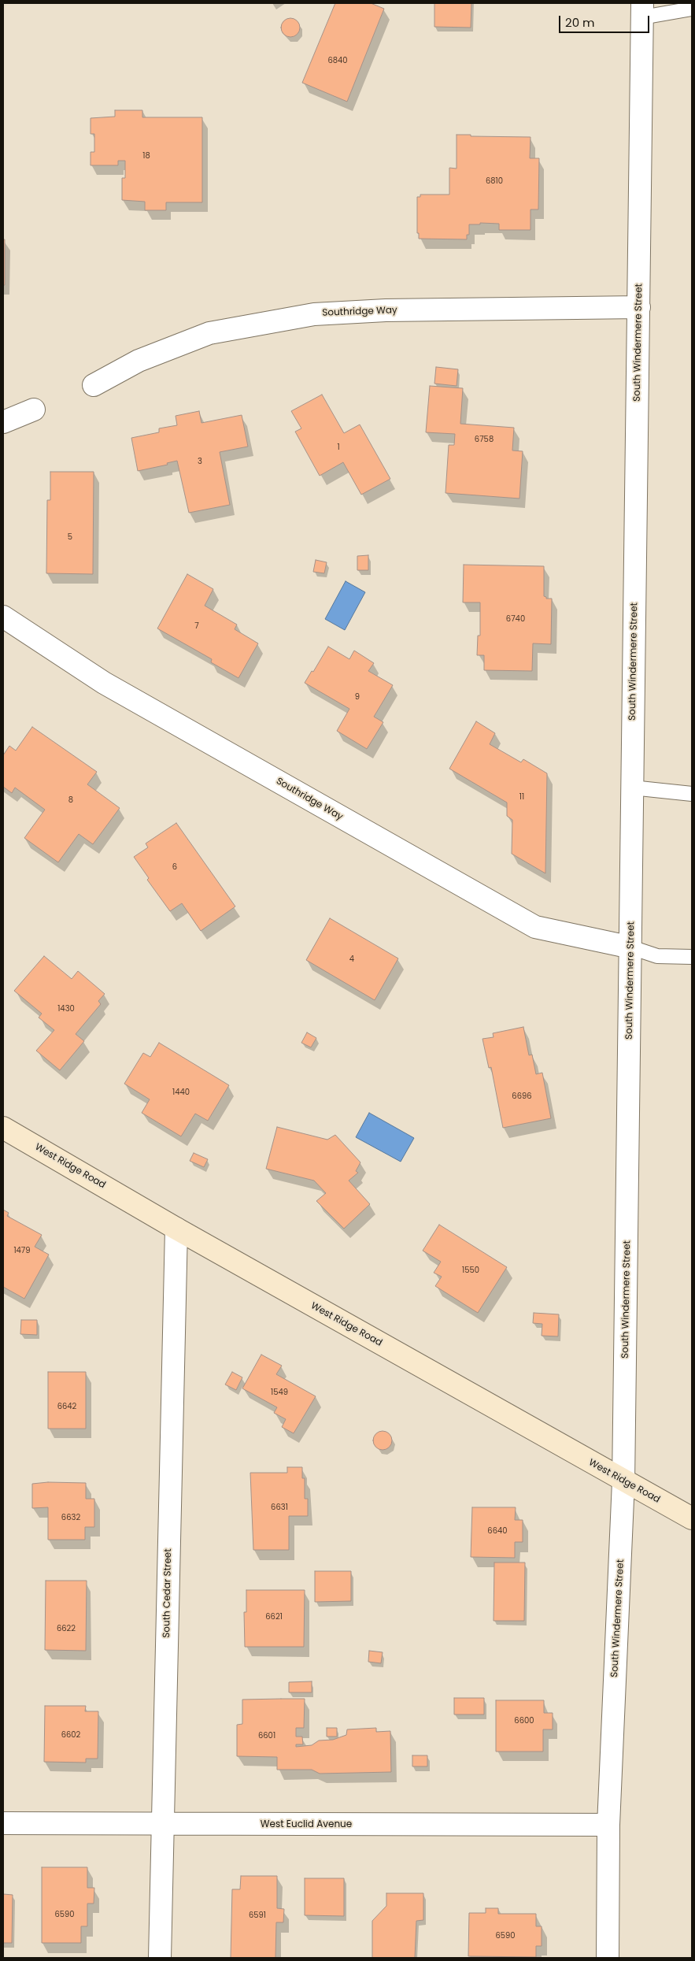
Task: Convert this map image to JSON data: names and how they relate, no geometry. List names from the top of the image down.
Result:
{
  "streets": {
    "street": [
      "Southridge Way",
      "South Windermere Street",
      "West Ridge Road",
      "South Cedar Street",
      "West Euclid Avenue"
    ]
  },
  "crossings": [
    ["Southridge Way", "South Windermere Street"],
    ["South Windermere Street", "West Ridge Road"],
    ["South Windermere Street", "West Euclid Avenue"],
    ["West Ridge Road", "South Cedar Street"],
    ["South Cedar Street", "West Euclid Avenue"]
  ],
  "house_numbers": [
    "6840",
    "18",
    "6810",
    "6758",
    "1",
    "3",
    "5",
    "6740",
    "7",
    "9",
    "11",
    "8",
    "6",
    "4",
    "1430",
    "1440",
    "6696",
    "1479",
    "1550",
    "1549",
    "6642",
    "6631",
    "6632",
    "6640",
    "6621",
    "6622",
    "6600",
    "6602",
    "6601",
    "6590",
    "6591",
    "6590"
  ],
  "scale_bar": "20 m"
}
